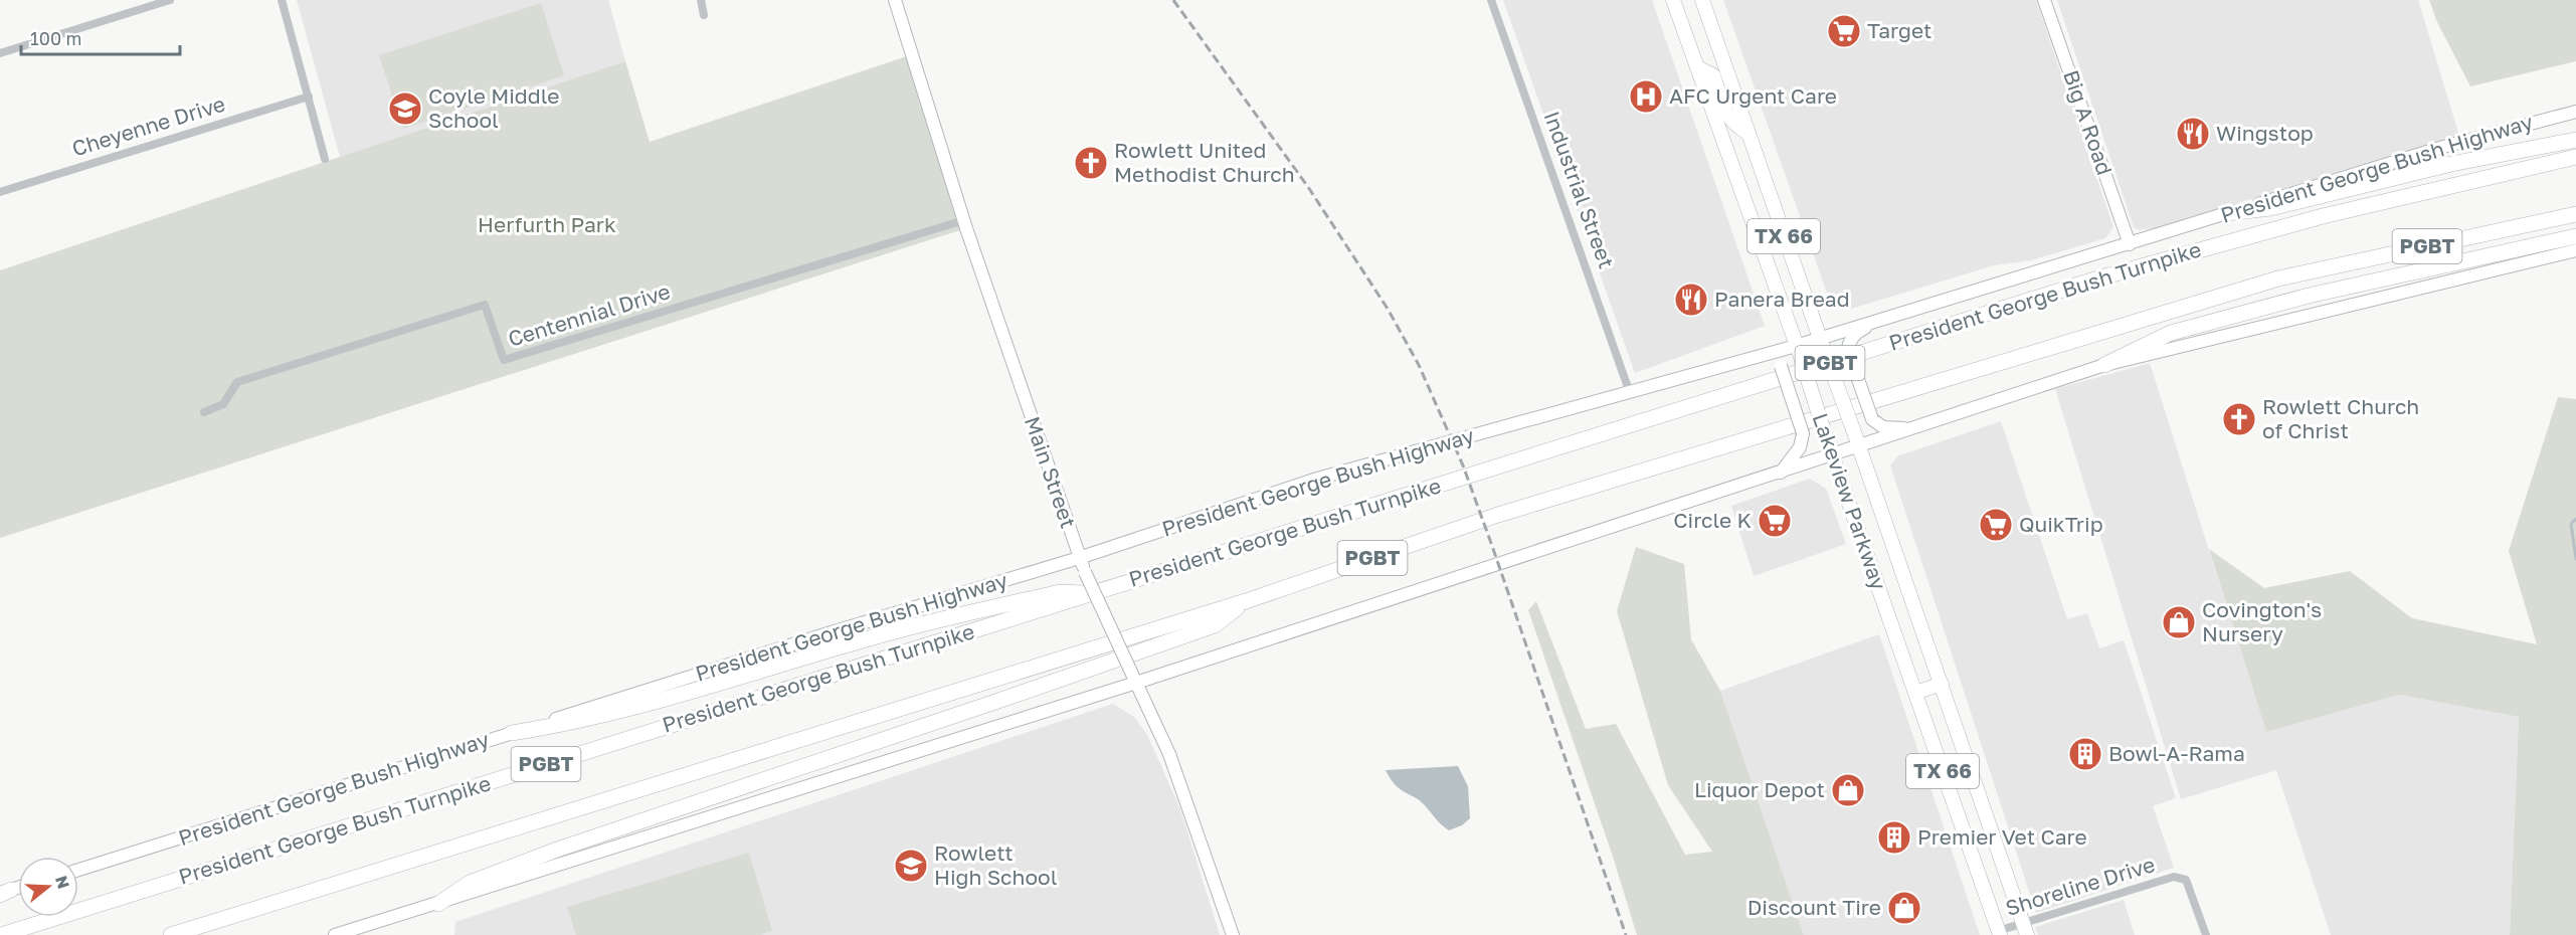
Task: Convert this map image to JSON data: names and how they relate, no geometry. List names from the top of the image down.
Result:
{
  "streets": {
    "highway": ["PGBT", "President George Bush Turnpike"],
    "main road": [
      "Big A Road",
      "President George Bush Highway",
      "TX 66",
      "Main Street",
      "Lakeview Parkway"
    ],
    "street": [
      "Cheyenne Drive",
      "Industrial Street",
      "Centennial Drive",
      "Shoreline Drive"
    ]
  },
  "crossings": [
    ["Big A Road", "President George Bush Highway"],
    ["President George Bush Highway", "Industrial Street"],
    ["President George Bush Highway", "Main Street"],
    ["President George Bush Highway", "Lakeview Parkway"],
    ["Centennial Drive", "Main Street"],
    ["Lakeview Parkway", "Shoreline Drive"]
  ],
  "parks": ["Herfurth Park"],
  "places": {
    "supermarket": ["Target", "Circle K", "QuikTrip"],
    "hospital": ["AFC Urgent Care"],
    "school or university": ["Coyle Middle School", "Rowlett High School"],
    "restaurant": ["Wingstop", "Panera Bread"],
    "church": ["Rowlett United Methodist Church", "Rowlett Church of Christ"],
    "shop": ["Covington's Nursery", "Liquor Depot", "Discount Tire"],
    "building": ["Bowl-A-Rama", "Premier Vet Care"]
  },
  "scale_bar": "100 m",
  "north": "right"
}
